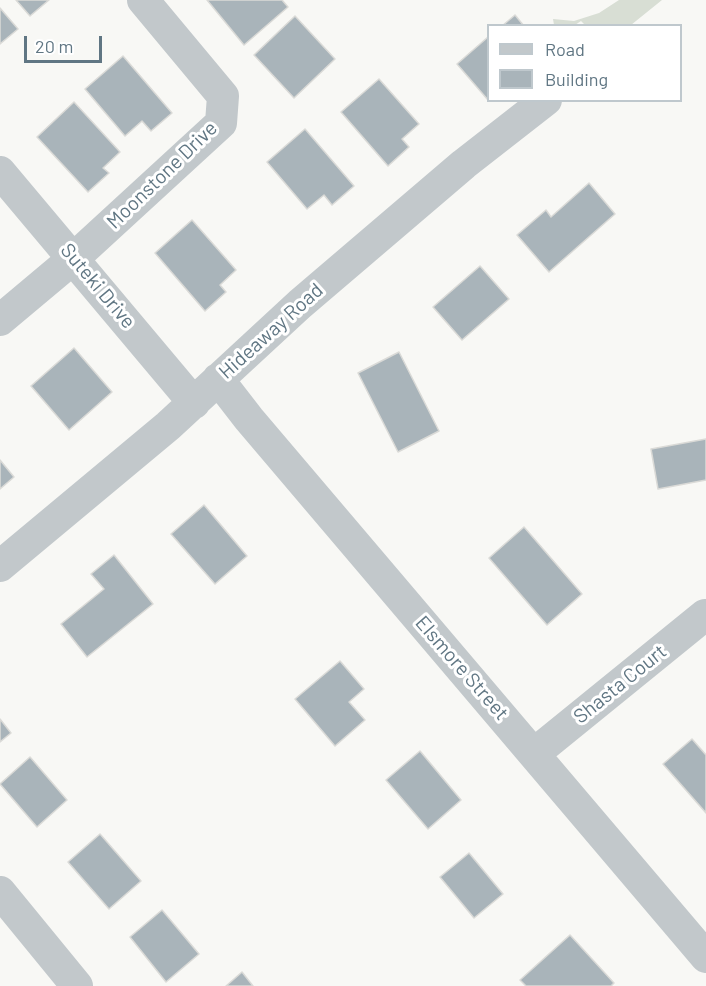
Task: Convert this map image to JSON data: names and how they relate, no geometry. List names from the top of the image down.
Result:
{
  "streets": {
    "street": [
      "Moonstone Drive",
      "Suteki Drive",
      "Hideaway Road",
      "Elsmore Street",
      "Shasta Court"
    ]
  },
  "crossings": [
    ["Moonstone Drive", "Suteki Drive"],
    ["Suteki Drive", "Hideaway Road"],
    ["Hideaway Road", "Elsmore Street"],
    ["Elsmore Street", "Shasta Court"]
  ],
  "legend": ["Road", "Building"],
  "scale_bar": "20 m"
}
